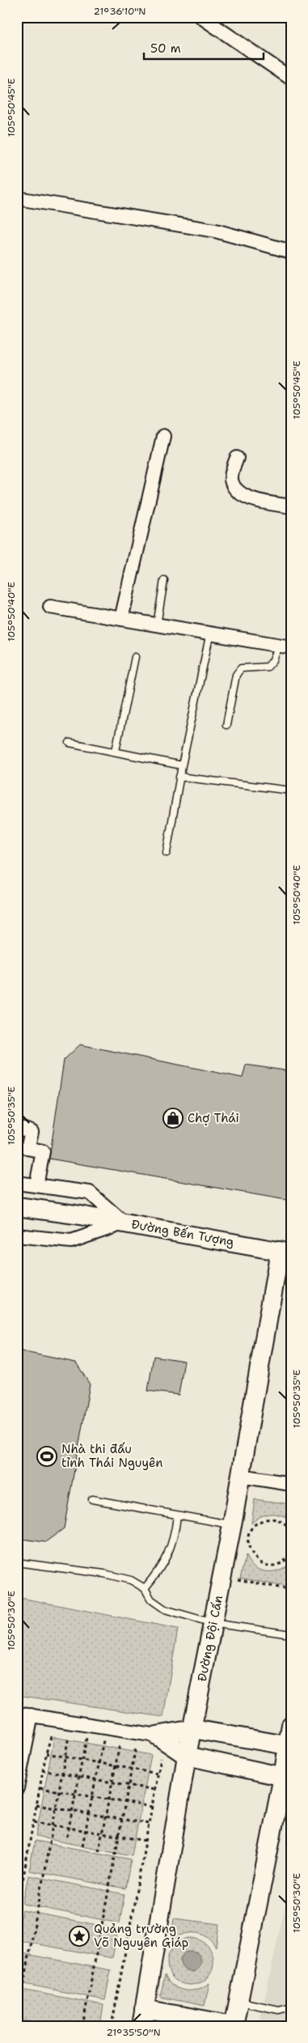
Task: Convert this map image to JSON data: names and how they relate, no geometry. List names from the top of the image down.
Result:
{
  "streets": {
    "main road": ["Đường Bến Tượng", "Đường Đội Cấn"]
  },
  "crossings": [
    ["Đường Bến Tượng", "Đường Đội Cấn"]
  ],
  "places": {
    "shop": ["Chợ Thái"],
    "sports": ["Nhà thi đấu tỉnh Thái Nguyên"],
    "place": ["Quảng trường Võ Nguyên Giáp"]
  },
  "scale_bar": "50 m",
  "coordinates": [
    "21°36'10\"N",
    "105°50'45\"E",
    "105°50'40\"E",
    "105°50'35\"E",
    "105°50'30\"E",
    "21°35'50\"N"
  ]
}
